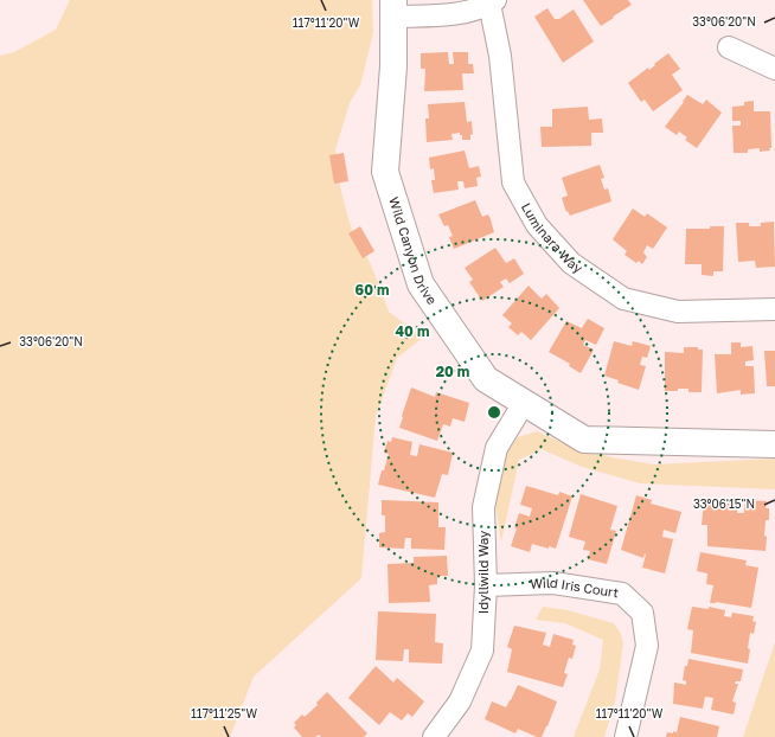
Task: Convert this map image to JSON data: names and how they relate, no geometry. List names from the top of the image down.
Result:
{
  "streets": {
    "street": [
      "Luminara Way",
      "Wild Canyon Drive",
      "Idyllwild Way",
      "Wild Iris Court"
    ]
  },
  "crossings": [
    ["Wild Canyon Drive", "Idyllwild Way"],
    ["Idyllwild Way", "Wild Iris Court"]
  ],
  "coordinates": [
    "33°06'20\"N",
    "117°11'20\"W",
    "33°06'15\"N",
    "117°11'25\"W"
  ],
  "rings": ["60 m", "40 m", "20 m"]
}
